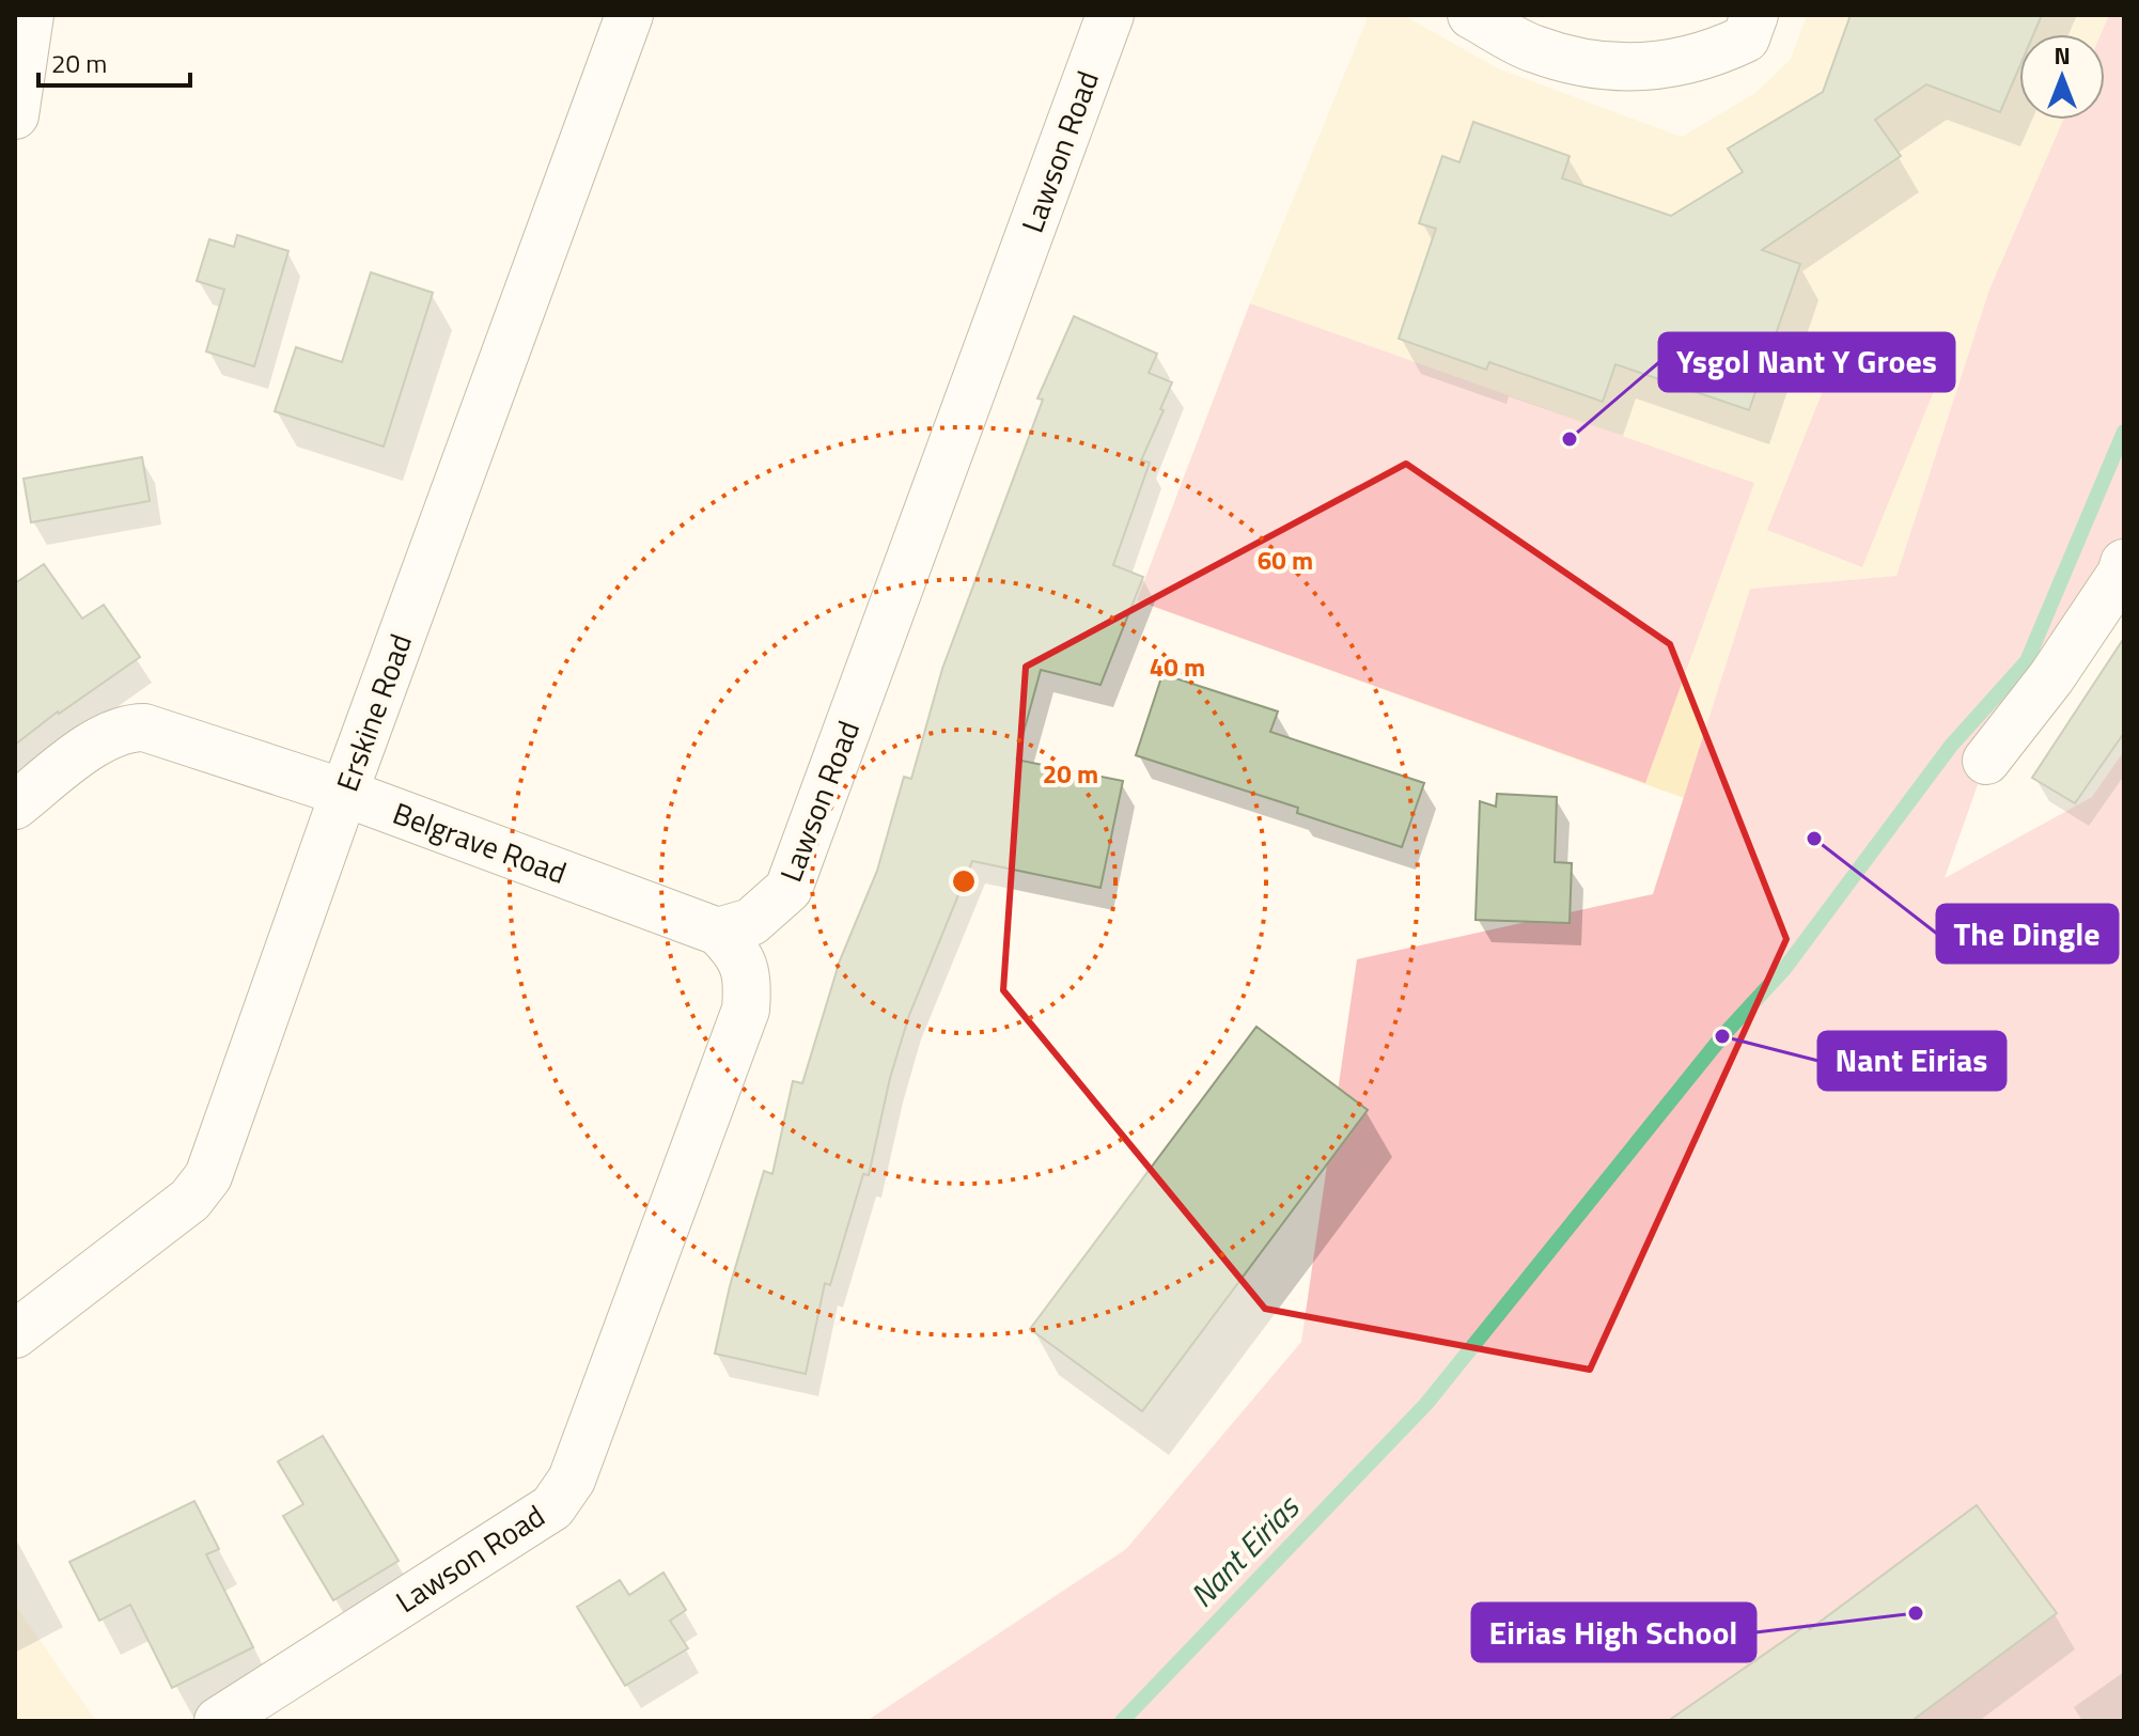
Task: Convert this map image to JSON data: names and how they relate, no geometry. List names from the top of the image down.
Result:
{
  "streets": {
    "street": ["Lawson Road", "Erskine Road", "Belgrave Road"]
  },
  "crossings": [
    ["Lawson Road", "Belgrave Road"],
    ["Erskine Road", "Belgrave Road"]
  ],
  "water": ["Nant Eirias"],
  "places": [
    "Ysgol Nant Y Groes",
    "The Dingle",
    "Nant Eirias",
    "Eirias High School"
  ],
  "scale_bar": "20 m",
  "north": "top",
  "rings": ["60 m", "40 m", "20 m"]
}
